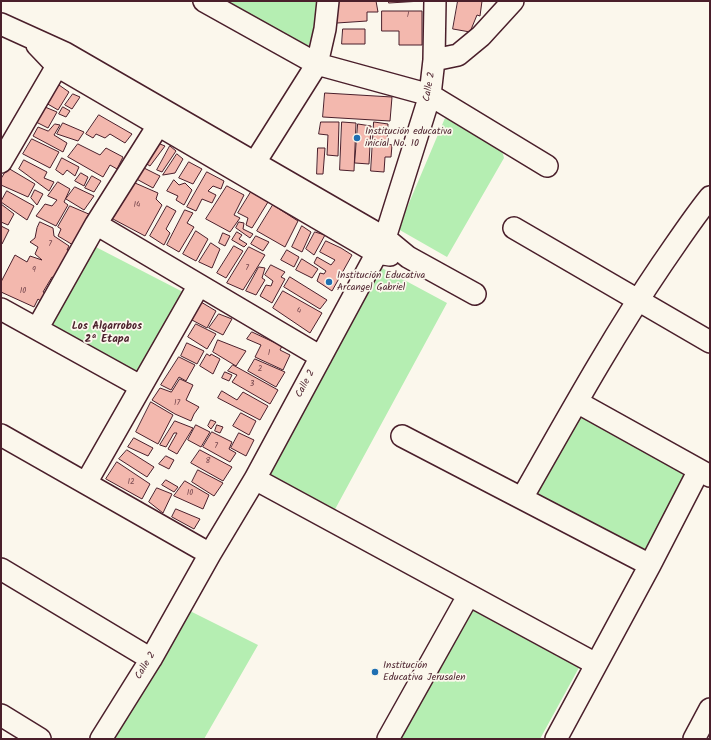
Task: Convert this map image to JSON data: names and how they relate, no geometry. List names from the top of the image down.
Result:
{
  "streets": {
    "street": ["Calle 2"]
  },
  "districts": ["Los Algarrobos 2ª Etapa"],
  "places": ["Institución educativa inicial No. 10", "Institución Educativa Arcangel Gabriel", "Institución Educativa Jerusalen"],
  "house_numbers": [
    "1",
    "14",
    "7",
    "7",
    "9",
    "10",
    "4",
    "1",
    "2",
    "3",
    "17",
    "7",
    "8",
    "12",
    "10"
  ]
}
